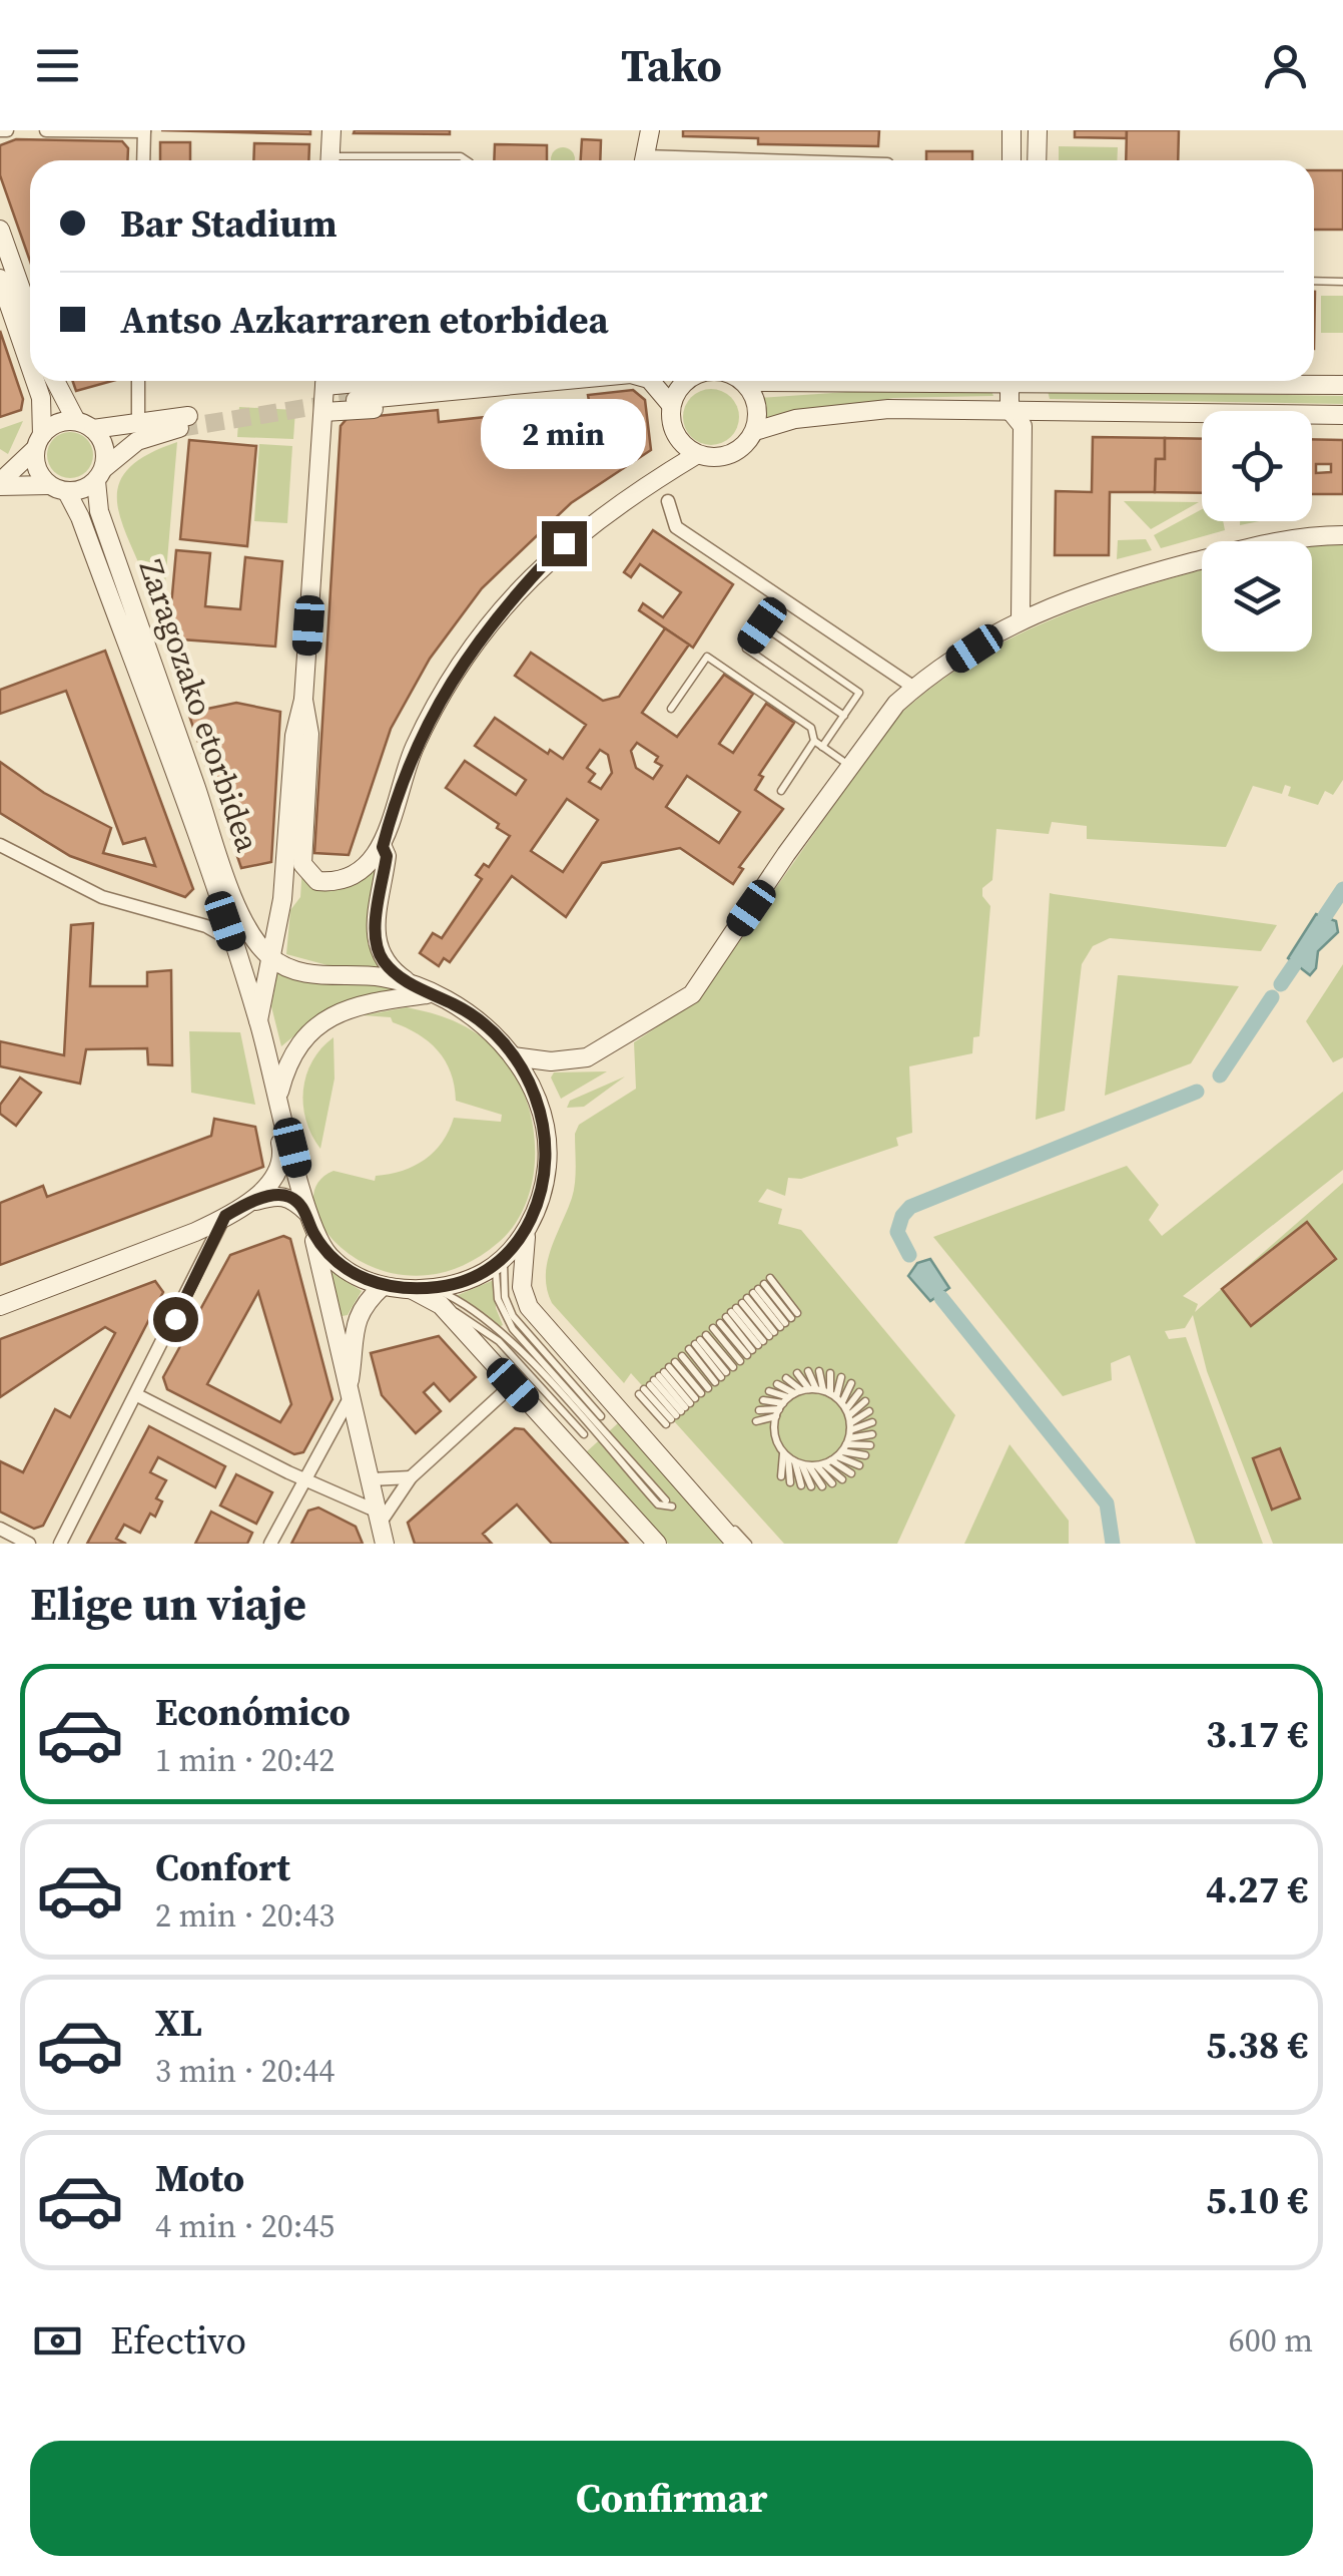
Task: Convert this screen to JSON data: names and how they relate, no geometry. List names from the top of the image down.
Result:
{
  "streets": {
    "main road": ["Zaragozako etorbidea"]
  },
  "page": {
    "header": "Tako",
    "banner": ["Bar Stadium", "Antso Azkarraren etorbidea"],
    "bubble": "2 min",
    "heading": "Elige un viaje",
    "list": [
      {
        "name": "Económico",
        "note": "1 min · 20:42",
        "value": "3.17 €"
      },
      {
        "name": "Confort",
        "note": "2 min · 20:43",
        "value": "4.27 €"
      },
      {
        "name": "XL",
        "note": "3 min · 20:44",
        "value": "5.38 €"
      },
      {
        "name": "Moto",
        "note": "4 min · 20:45",
        "value": "5.10 €"
      }
    ],
    "pay": ["Efectivo", "600 m"],
    "buttons": "Confirmar"
  }
}
